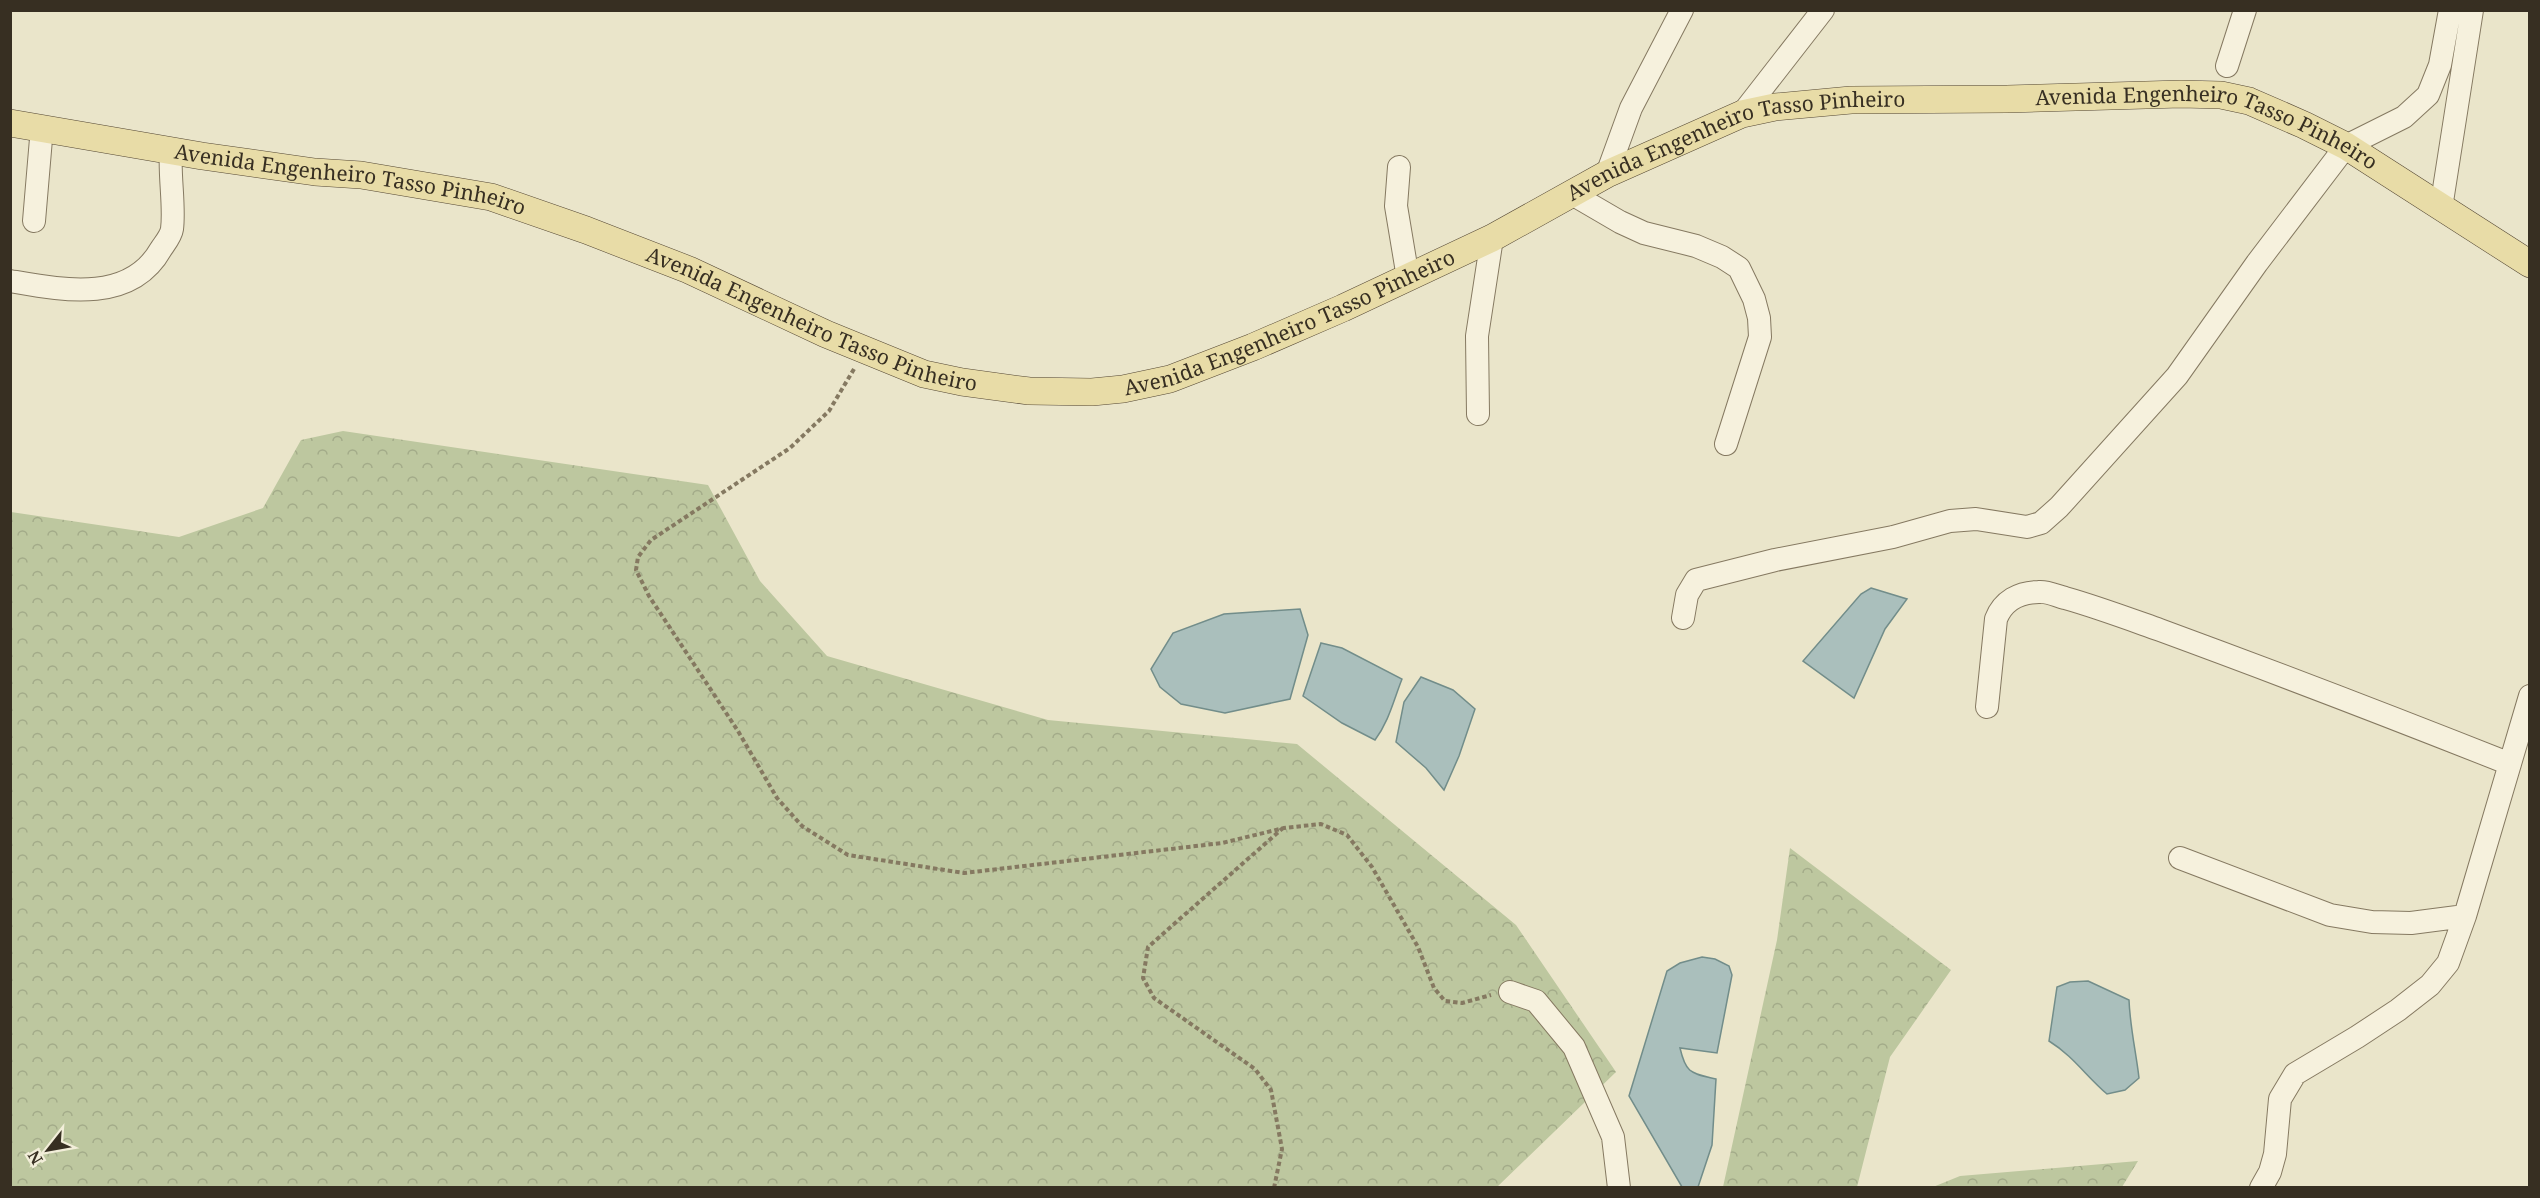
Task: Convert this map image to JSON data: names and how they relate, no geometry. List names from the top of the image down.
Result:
{
  "streets": {
    "main road": ["Avenida Engenheiro Tasso Pinheiro"]
  },
  "north": "bottom left"
}
